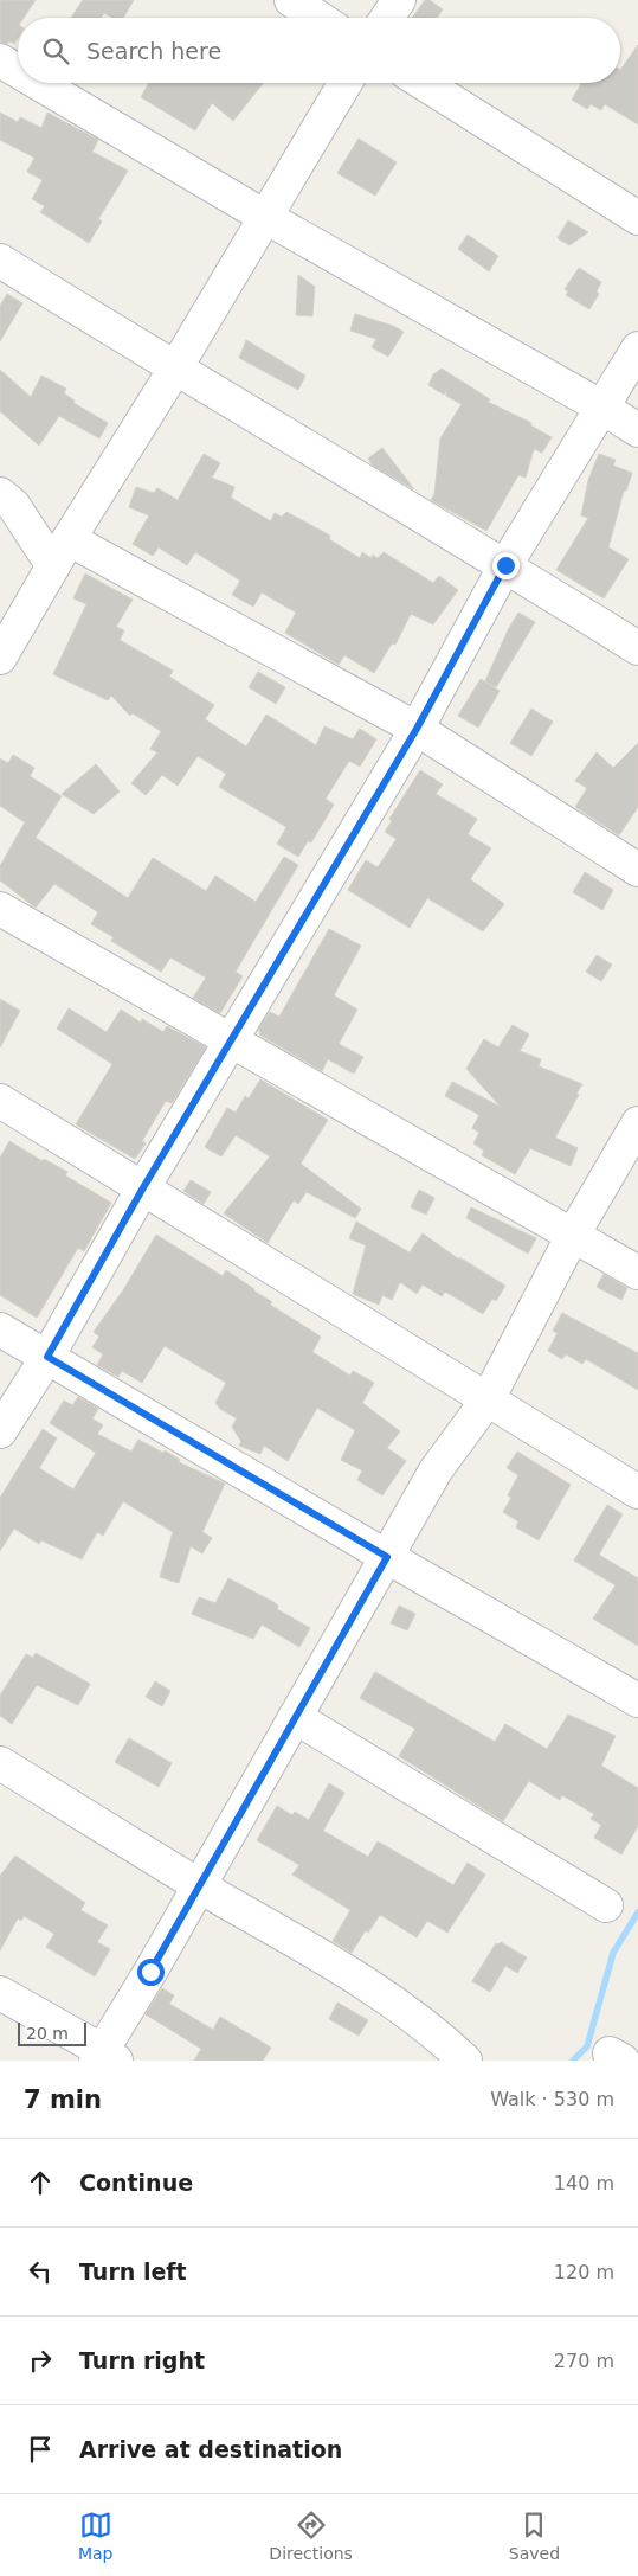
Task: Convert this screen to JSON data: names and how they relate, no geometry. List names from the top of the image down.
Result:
{
  "scale_bar": "20 m",
  "page": {
    "search": "Search here",
    "scale": "20 m",
    "heading": ["7 min", "Walk · 530 m"],
    "list": [
      ["Continue", "140 m"],
      ["Turn left", "120 m"],
      ["Turn right", "270 m"],
      "Arrive at destination"
    ],
    "nav": ["Map", "Directions", "Saved"]
  }
}
